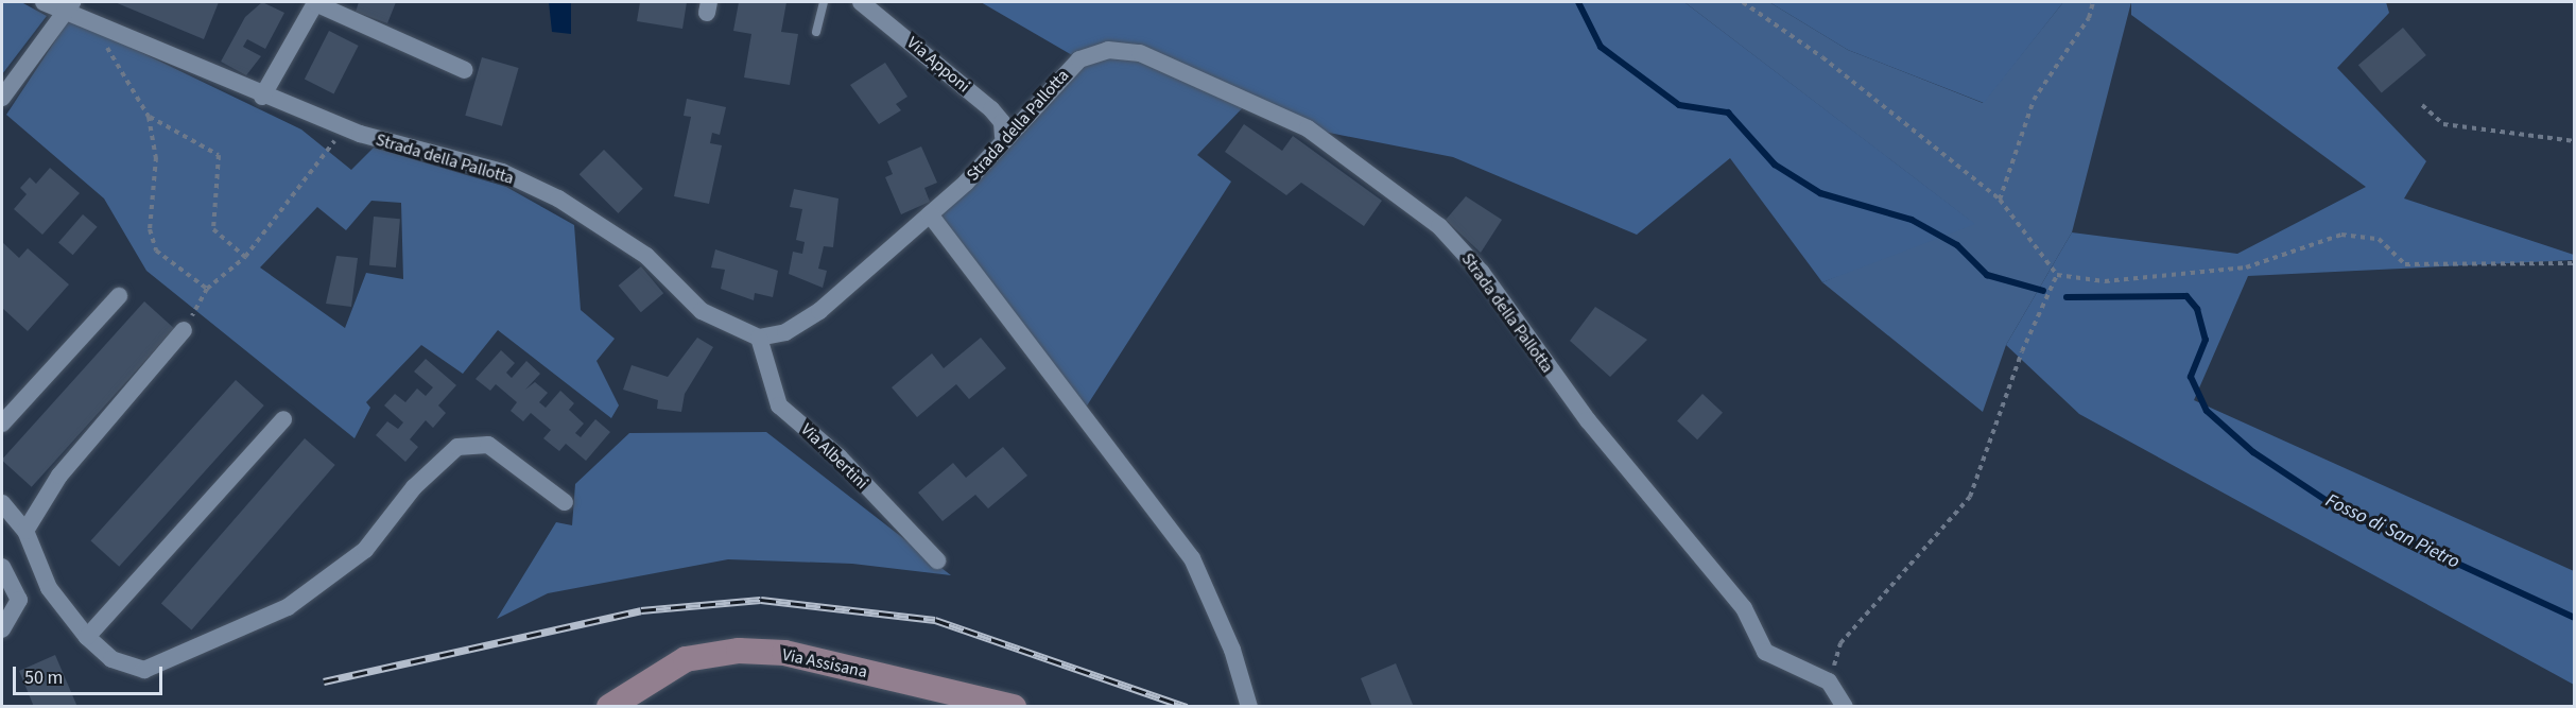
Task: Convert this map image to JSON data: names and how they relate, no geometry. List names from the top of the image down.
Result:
{
  "streets": {
    "main road": ["Via Assisana"],
    "street": ["Via Apponi", "Strada della Pallotta", "Via Albertini"]
  },
  "crossings": [
    ["Via Apponi", "Strada della Pallotta"],
    ["Strada della Pallotta", "Via Albertini"]
  ],
  "water": ["Fosso di San Pietro"],
  "scale_bar": "50 m"
}
